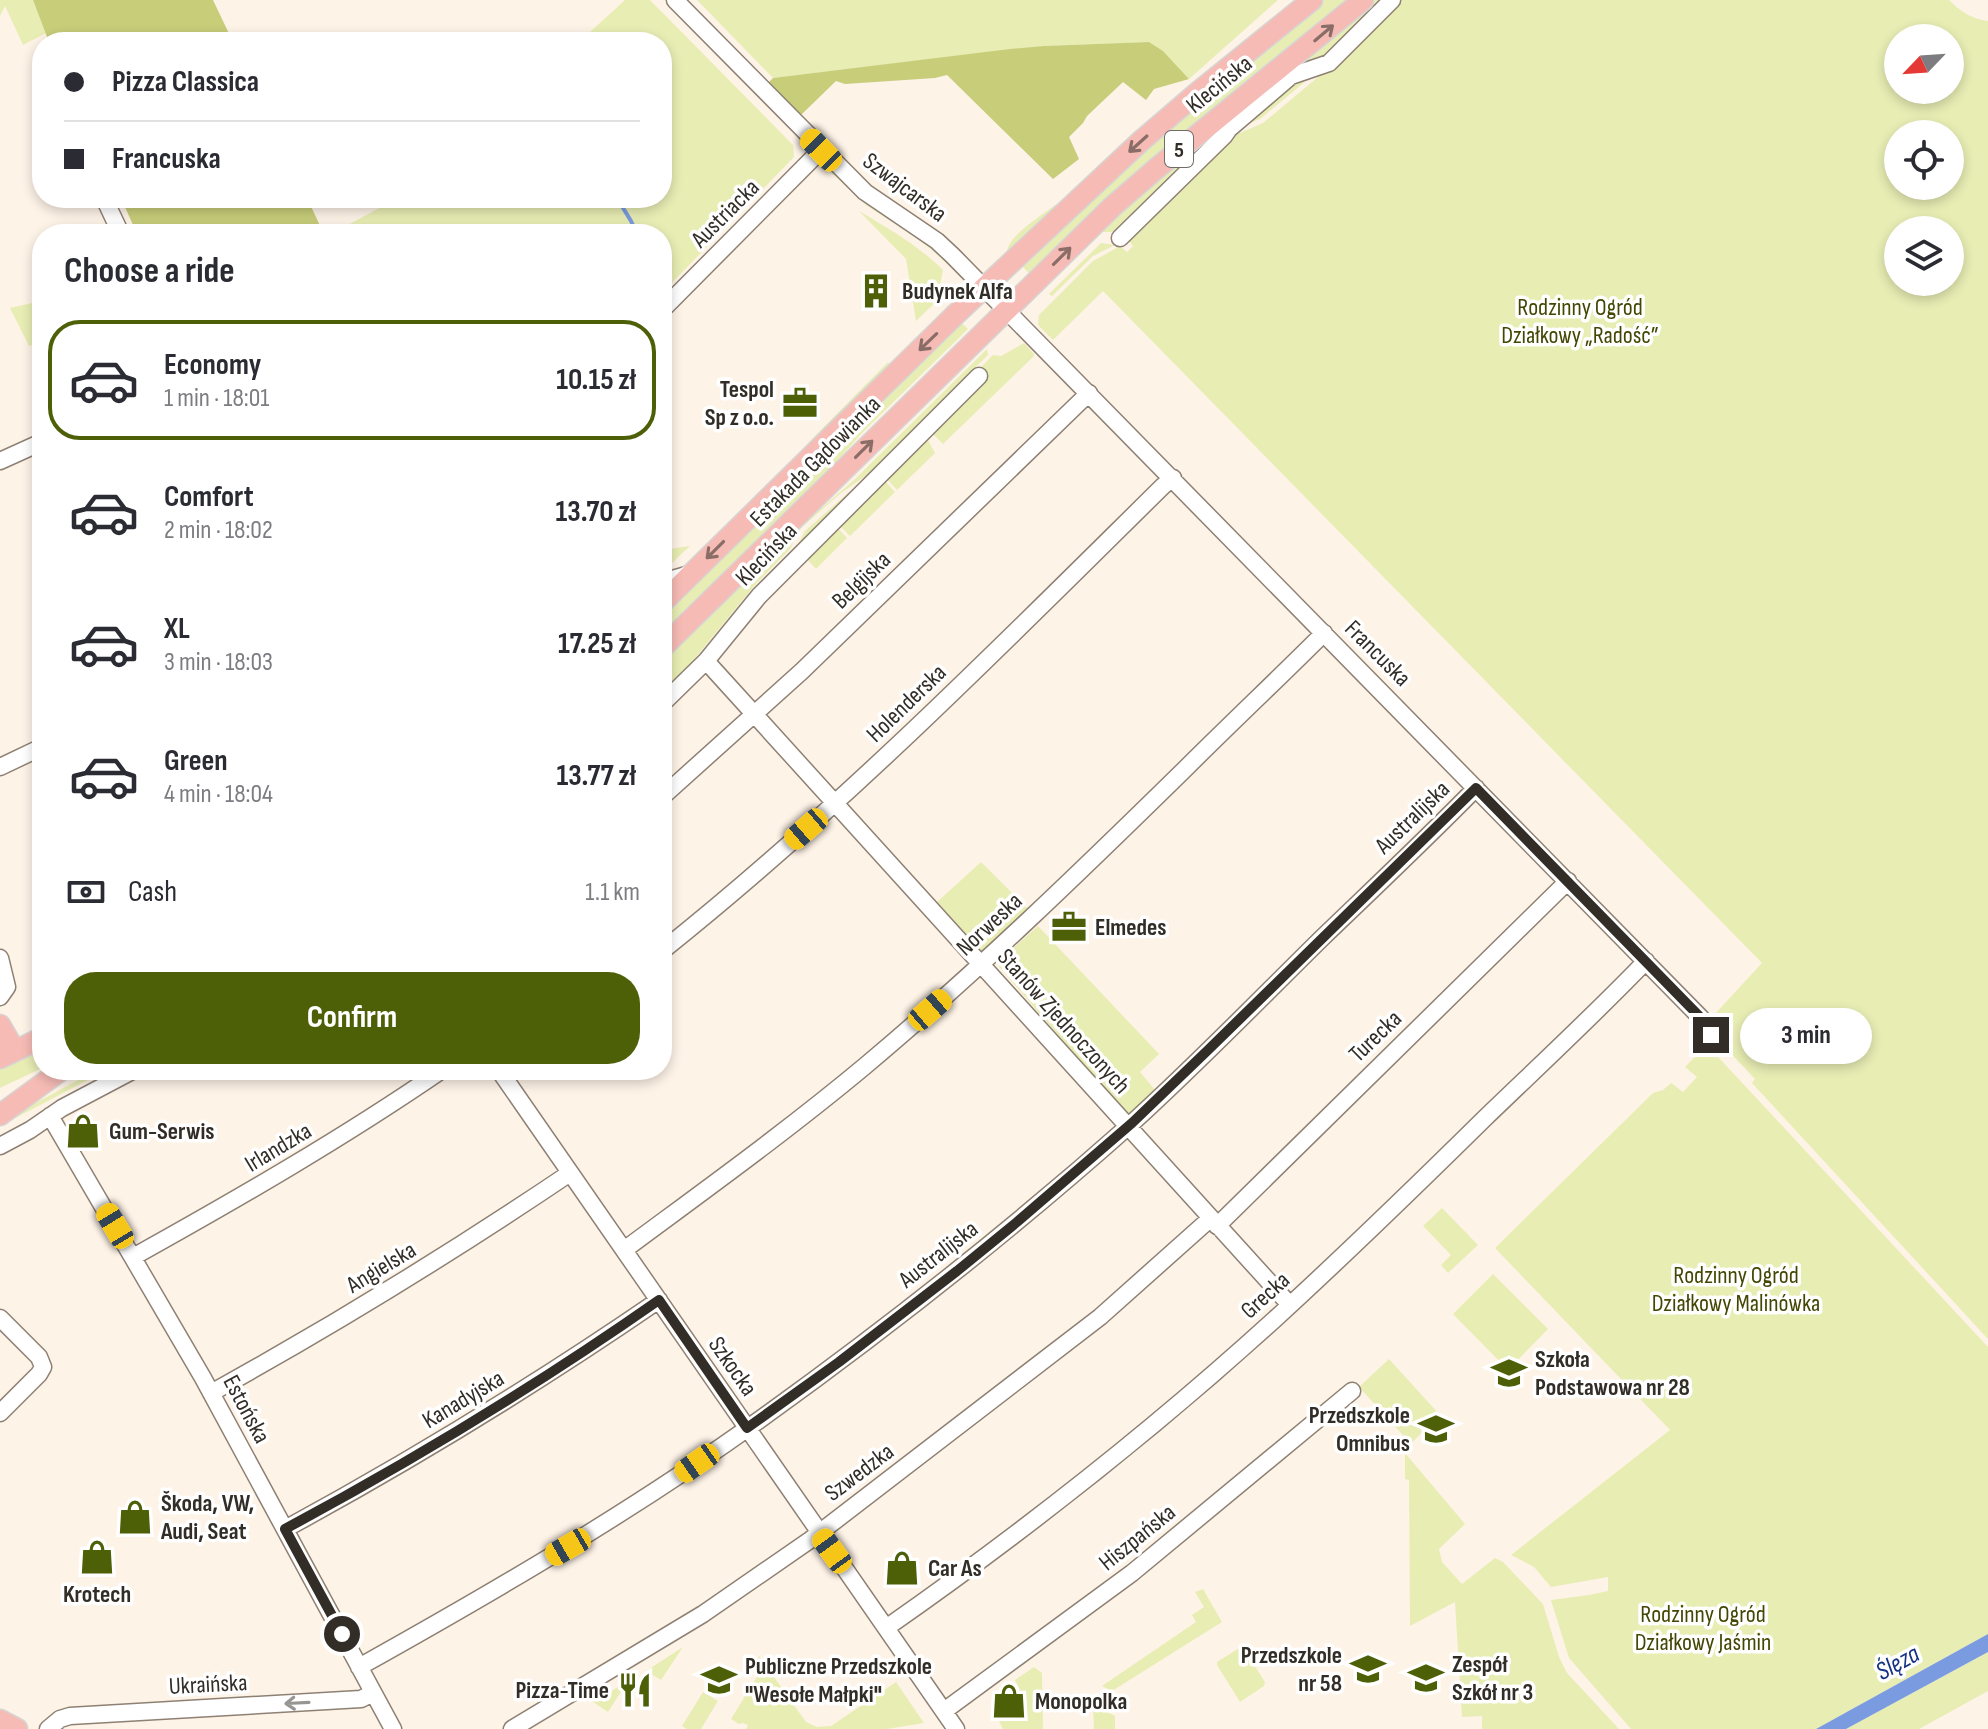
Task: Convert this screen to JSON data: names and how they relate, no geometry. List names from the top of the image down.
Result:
{
  "streets": {
    "main road": ["Klecińska", "5", "Estakada Gądowianka"],
    "street": [
      "Szwajcarska",
      "Austriacka",
      "Belgijska",
      "Francuska",
      "Holenderska",
      "Australijska",
      "Norweska",
      "Stanów Zjednoczonych",
      "Turecka",
      "Irlandzka",
      "Angielska",
      "Grecka",
      "Szkocka",
      "Kanadyjska",
      "Estońska",
      "Szwedzka",
      "Hiszpańska",
      "Ukraińska"
    ]
  },
  "crossings": [
    ["Klecińska", "Szwajcarska"],
    ["Klecińska", "Estakada Gądowianka"],
    ["Klecińska", "Francuska"],
    ["Klecińska", "Stanów Zjednoczonych"],
    ["Szwajcarska", "Austriacka"],
    ["Szwajcarska", "Estakada Gądowianka"],
    ["Szwajcarska", "Francuska"],
    ["Estakada Gądowianka", "Francuska"],
    ["Belgijska", "Francuska"],
    ["Belgijska", "Stanów Zjednoczonych"],
    ["Francuska", "Holenderska"],
    ["Francuska", "Australijska"],
    ["Francuska", "Norweska"],
    ["Francuska", "Turecka"],
    ["Francuska", "Grecka"],
    ["Holenderska", "Stanów Zjednoczonych"],
    ["Australijska", "Stanów Zjednoczonych"],
    ["Australijska", "Szkocka"],
    ["Australijska", "Estońska"],
    ["Norweska", "Stanów Zjednoczonych"],
    ["Norweska", "Szkocka"],
    ["Stanów Zjednoczonych", "Turecka"],
    ["Stanów Zjednoczonych", "Grecka"],
    ["Stanów Zjednoczonych", "Szwedzka"],
    ["Turecka", "Szwedzka"],
    ["Irlandzka", "Estońska"],
    ["Angielska", "Szkocka"],
    ["Angielska", "Estońska"],
    ["Grecka", "Szkocka"],
    ["Szkocka", "Kanadyjska"],
    ["Szkocka", "Szwedzka"],
    ["Szkocka", "Hiszpańska"],
    ["Kanadyjska", "Estońska"],
    ["Estońska", "Ukraińska"]
  ],
  "one_way": ["Ukraińska"],
  "water": ["Ślęza"],
  "parks": ["Rodzinny Ogród Działkowy „Radość”", "Rodzinny Ogród Działkowy Malinówka", "Rodzinny Ogród Działkowy Jaśmin"],
  "places": {
    "building": ["Budynek Alfa"],
    "office": ["Tespol Sp z o.o.", "Elmedes"],
    "shop": [
      "Gum-Serwis",
      "Škoda, VW, Audi, Seat",
      "Krotech",
      "Car As",
      "Monopolka"
    ],
    "school or university": [
      "Szkoła Podstawowa nr 28",
      "Przedszkole Omnibus",
      "Przedszkole nr 58",
      "Zespół Szkół nr 3",
      "Publiczne Przedszkole \"Wesołe Małpki\""
    ],
    "restaurant": ["Pizza-Time"]
  },
  "north": "bottom left",
  "page": {
    "banner": ["Pizza Classica", "Francuska"],
    "heading": "Choose a ride",
    "list": [
      {
        "name": "Economy",
        "note": "1 min · 18:01",
        "value": "10.15 zł"
      },
      {
        "name": "Comfort",
        "note": "2 min · 18:02",
        "value": "13.70 zł"
      },
      {
        "name": "XL",
        "note": "3 min · 18:03",
        "value": "17.25 zł"
      },
      {
        "name": "Green",
        "note": "4 min · 18:04",
        "value": "13.77 zł"
      }
    ],
    "pay": ["Cash", "1.1 km"],
    "buttons": "Confirm",
    "bubble": "3 min"
  }
}
